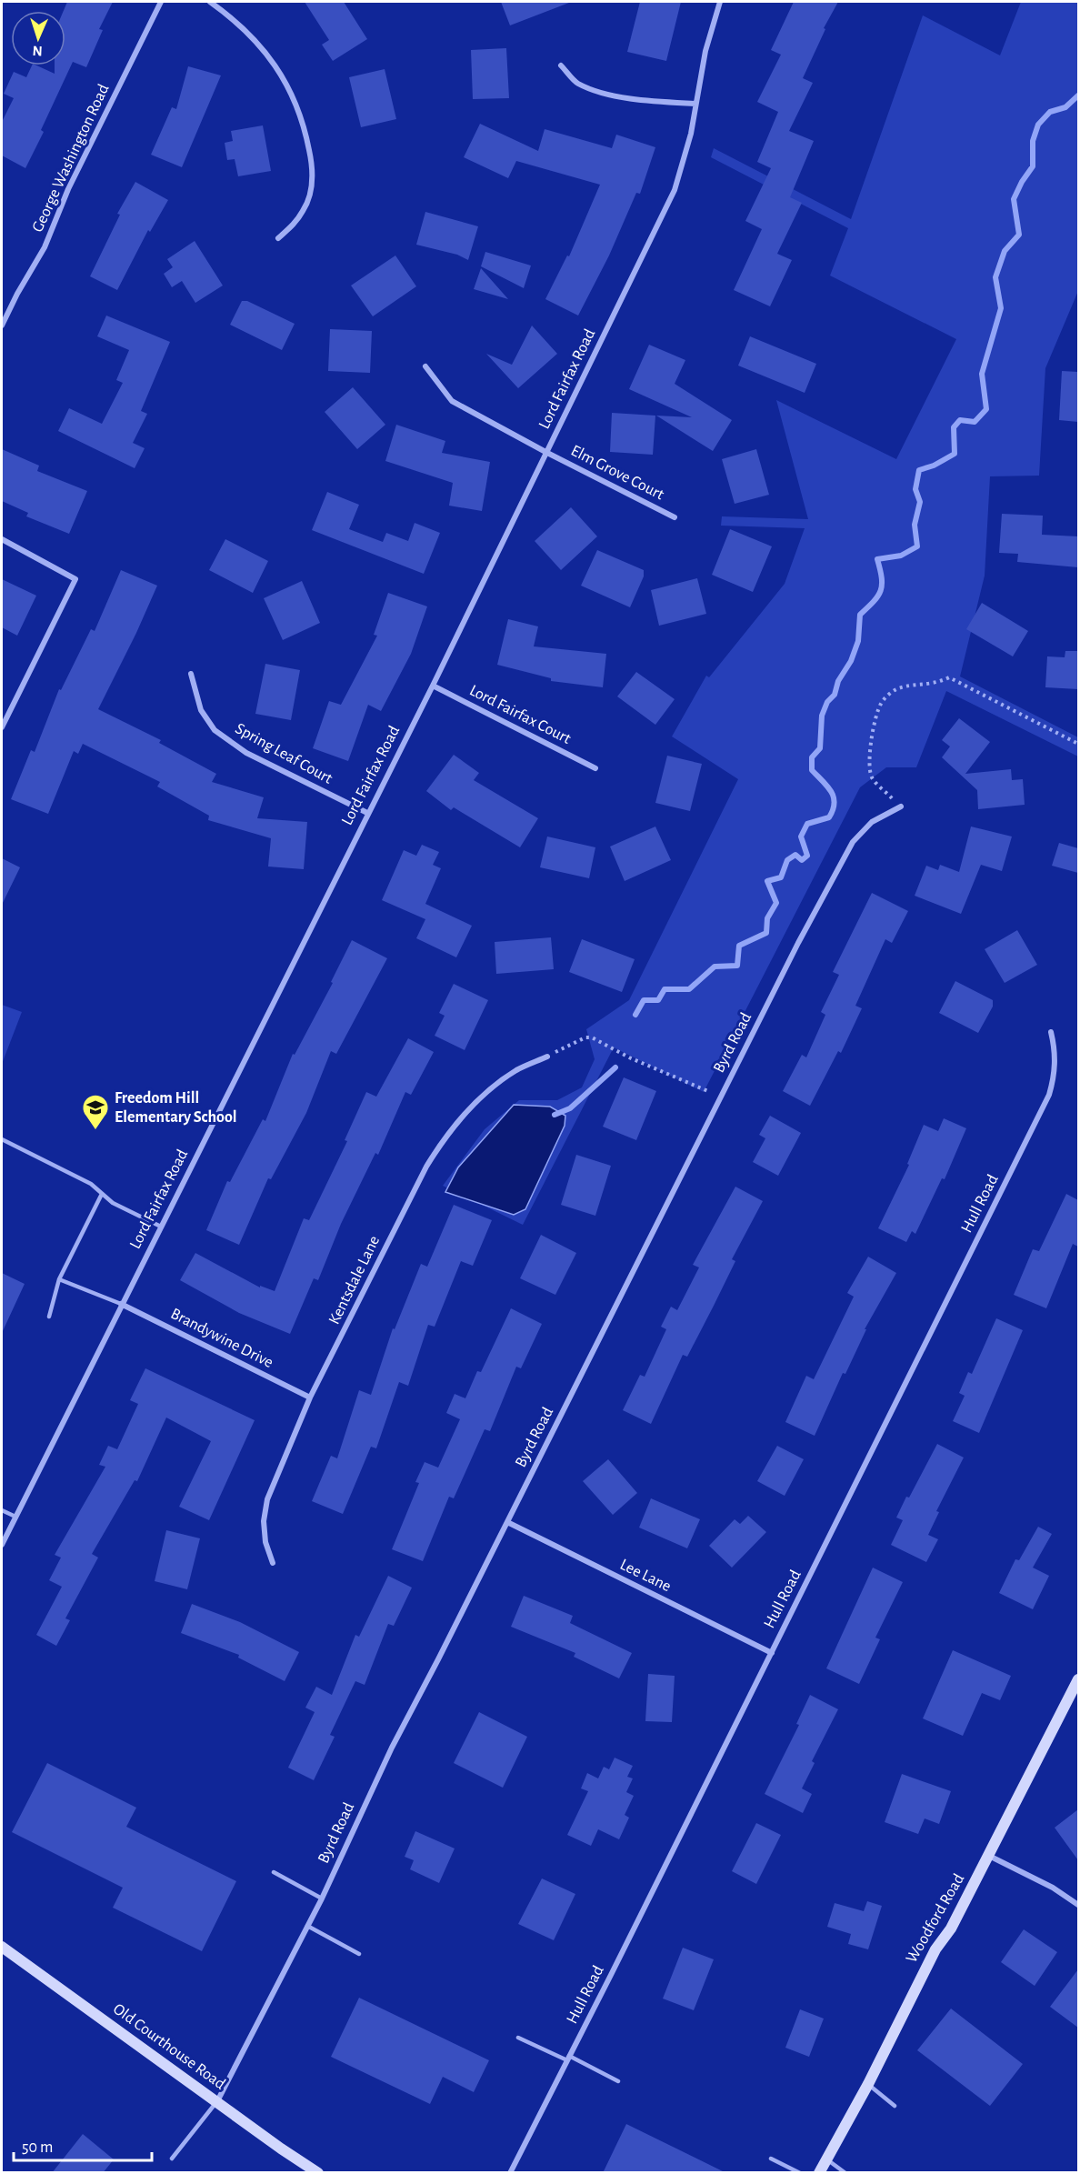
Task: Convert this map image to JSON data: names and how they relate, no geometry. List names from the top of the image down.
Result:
{
  "streets": {
    "street": [
      "George Washington Road",
      "Lord Fairfax Road",
      "Elm Grove Court",
      "Lord Fairfax Court",
      "Spring Leaf Court",
      "Byrd Road",
      "Hull Road",
      "Kentsdale Lane",
      "Brandywine Drive",
      "Lee Lane",
      "Woodford Road",
      "Old Courthouse Road"
    ]
  },
  "crossings": [
    ["Lord Fairfax Road", "Elm Grove Court"],
    ["Lord Fairfax Road", "Lord Fairfax Court"],
    ["Lord Fairfax Road", "Spring Leaf Court"],
    ["Lord Fairfax Road", "Brandywine Drive"],
    ["Byrd Road", "Lee Lane"],
    ["Byrd Road", "Old Courthouse Road"],
    ["Hull Road", "Lee Lane"],
    ["Kentsdale Lane", "Brandywine Drive"]
  ],
  "places": {
    "school or university": ["Freedom Hill Elementary School"]
  },
  "scale_bar": "50 m",
  "north": "bottom"
}
